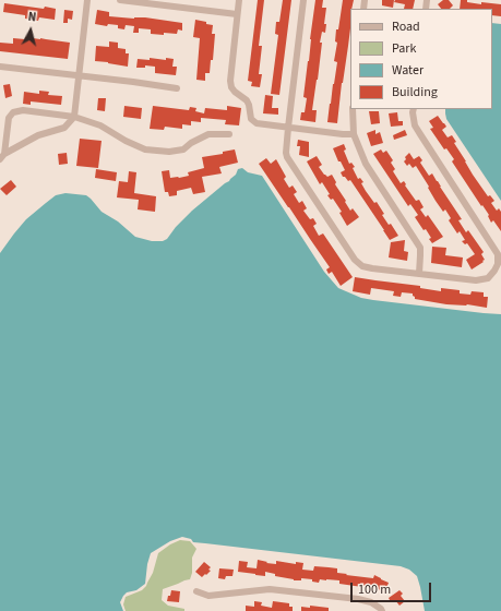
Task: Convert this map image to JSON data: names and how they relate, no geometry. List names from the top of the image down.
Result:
{
  "legend": [
    "Road",
    "Park",
    "Water",
    "Building"
  ],
  "scale_bar": "100 m",
  "north": "top"
}
